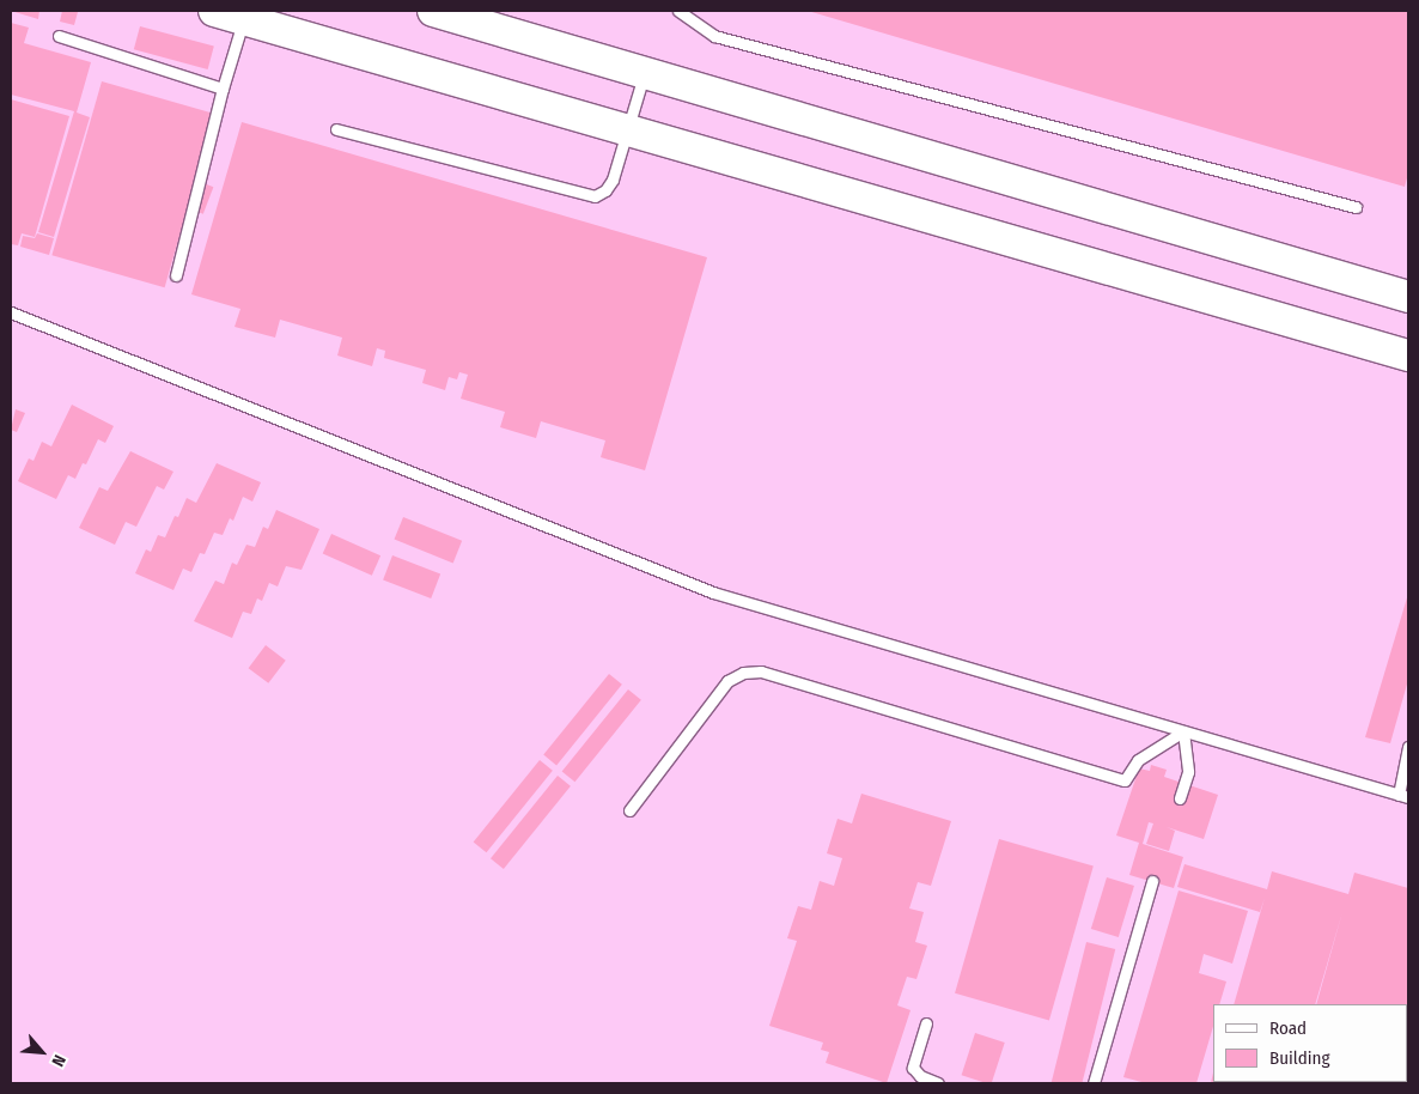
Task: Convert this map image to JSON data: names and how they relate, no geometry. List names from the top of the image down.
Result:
{
  "legend": ["Road", "Building"],
  "north": "bottom right"
}
